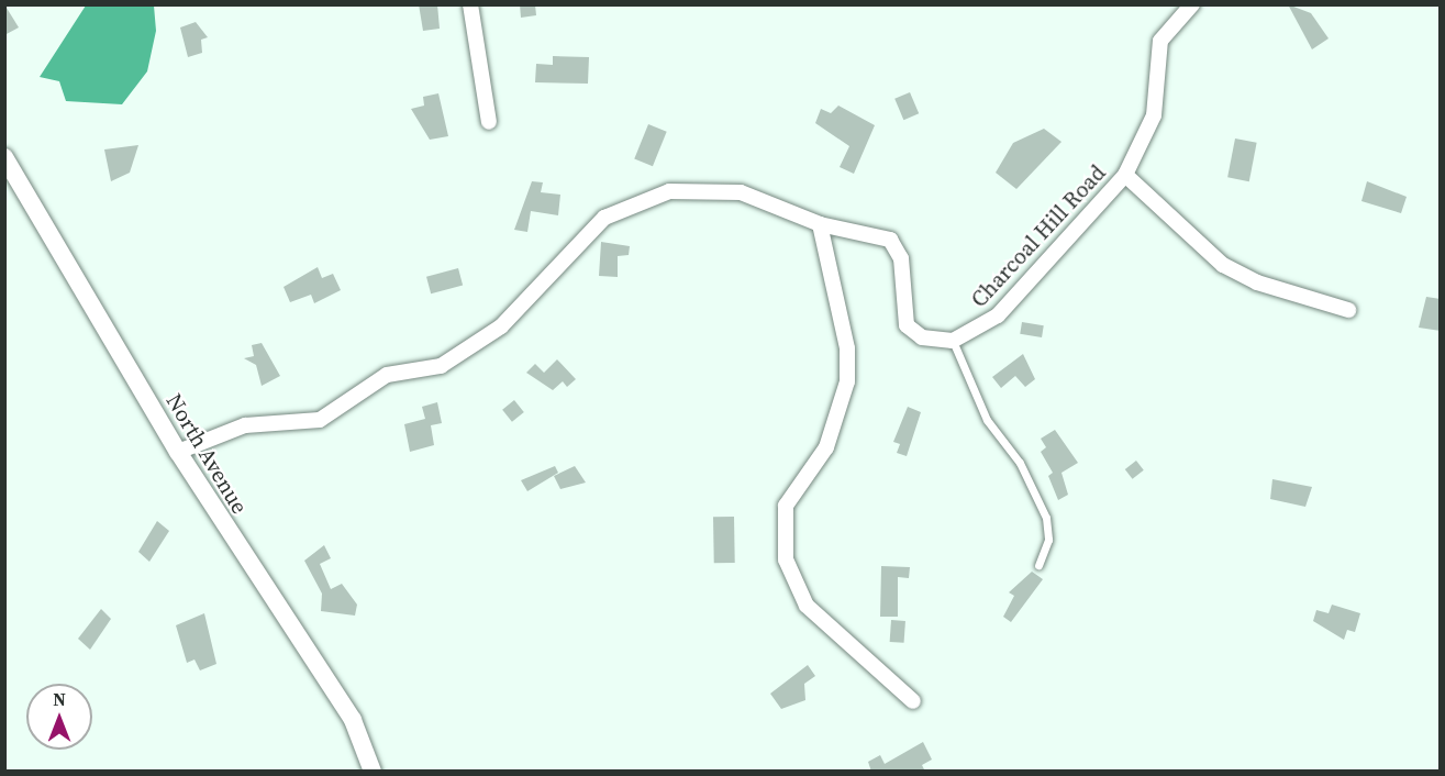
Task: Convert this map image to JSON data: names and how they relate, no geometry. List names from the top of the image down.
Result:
{
  "streets": {
    "street": ["Charcoal Hill Road", "North Avenue"]
  },
  "north": "top"
}
